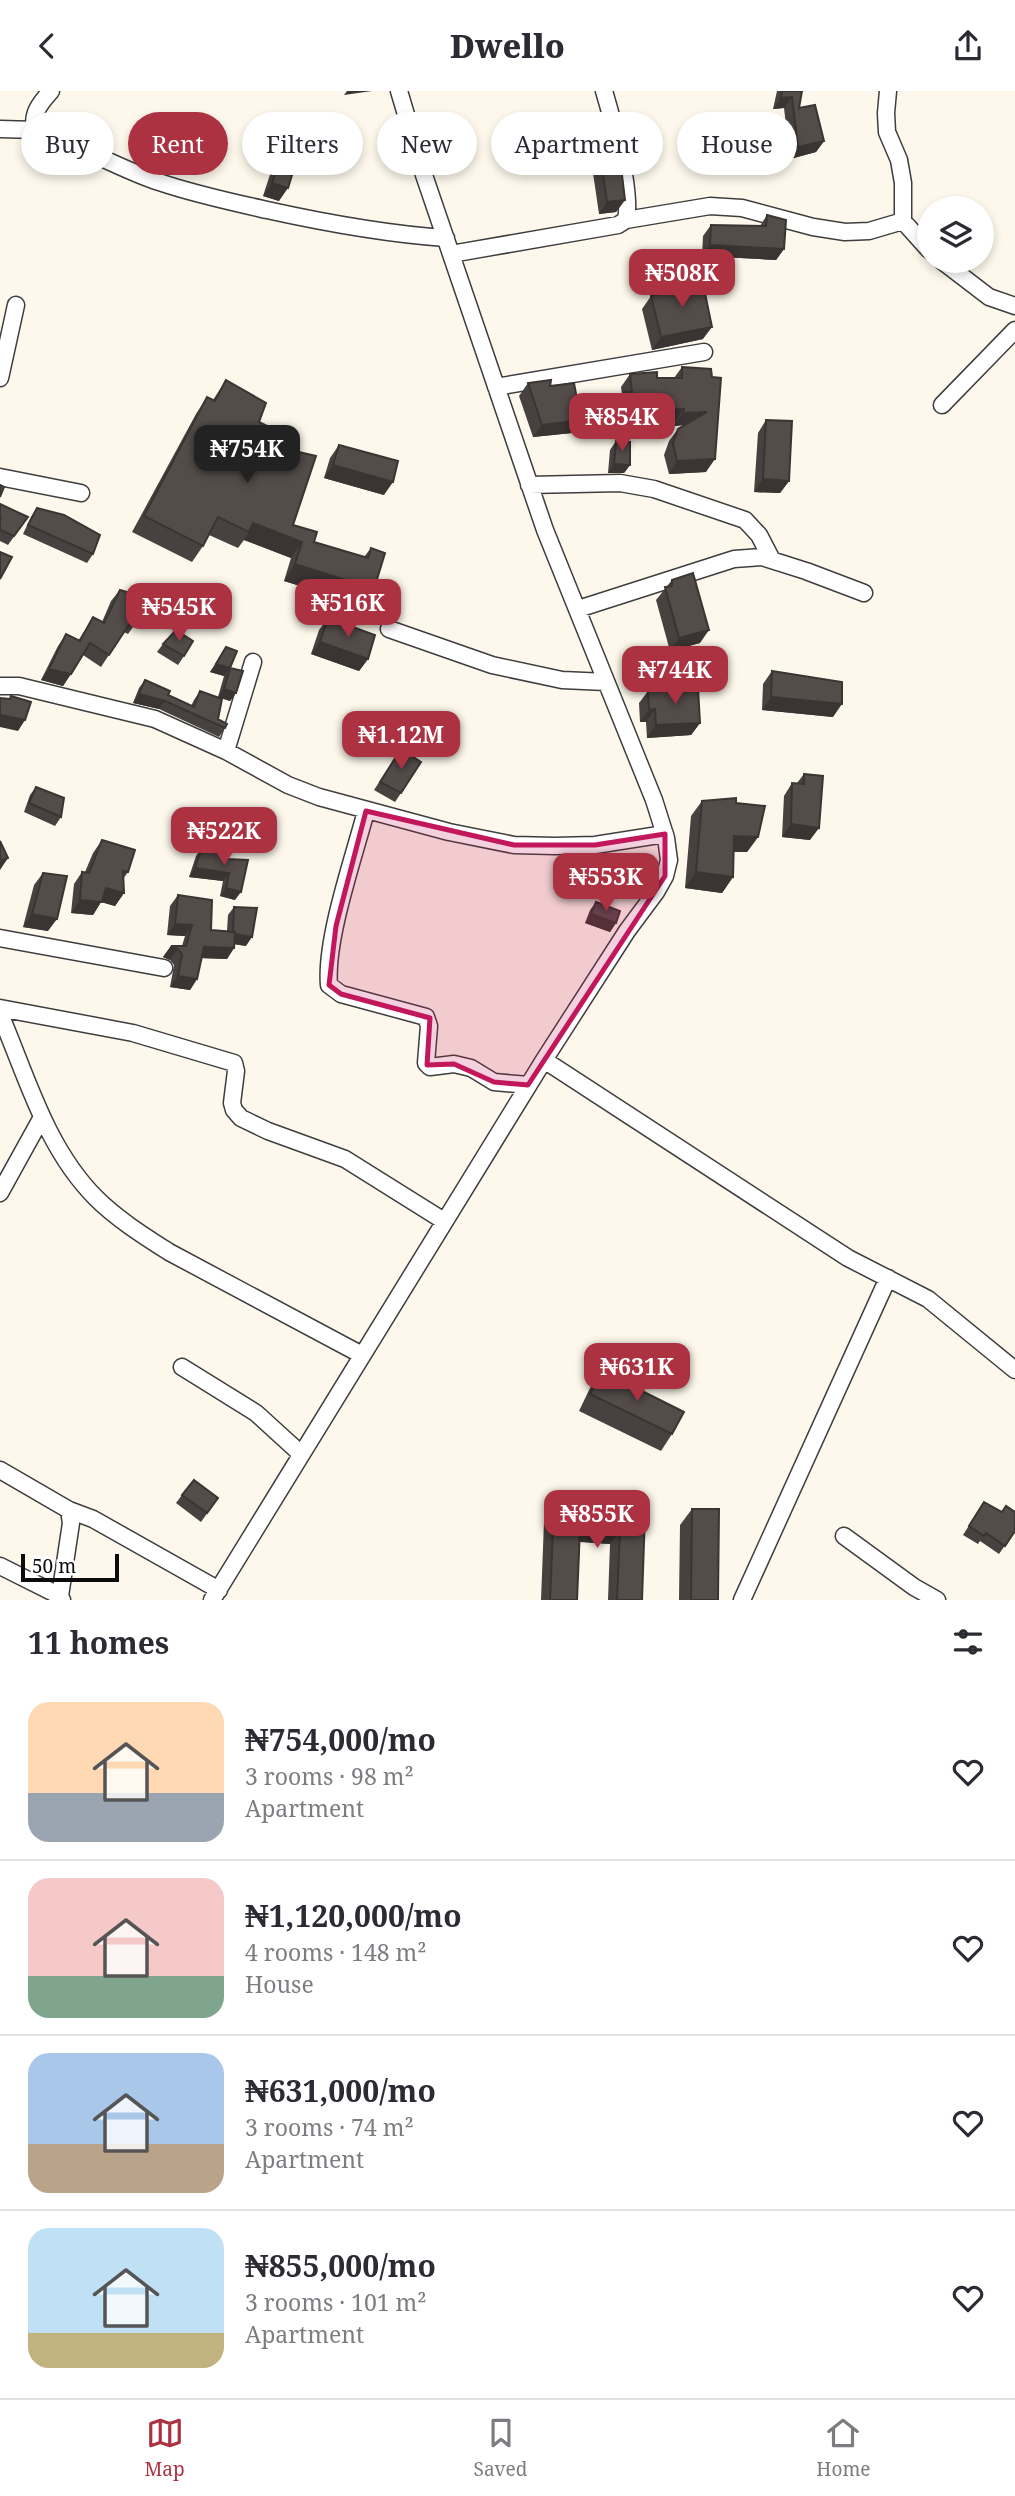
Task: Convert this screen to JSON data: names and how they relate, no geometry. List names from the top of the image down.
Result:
{
  "scale_bar": "50 m",
  "page": {
    "header": "Dwello",
    "chip": [
      "Buy",
      "Rent",
      "Filters",
      "New",
      "Apartment",
      "House"
    ],
    "price": [
      "₦508K",
      "₦854K",
      "₦754K",
      "₦516K",
      "₦545K",
      "₦744K",
      "₦1.12M",
      "₦522K",
      "₦553K",
      "₦631K",
      "₦855K"
    ],
    "scale": "50 m",
    "heading": "11 homes",
    "list": [
      {
        "name": "₦754,000/mo",
        "note": "3 rooms · 98 m² · Apartment"
      },
      {
        "name": "₦1,120,000/mo",
        "note": "4 rooms · 148 m² · House"
      },
      {
        "name": "₦631,000/mo",
        "note": "3 rooms · 74 m² · Apartment"
      },
      {
        "name": "₦855,000/mo",
        "note": "3 rooms · 101 m² · Apartment"
      }
    ],
    "tabs": ["Map", "Saved", "Home"]
  }
}
